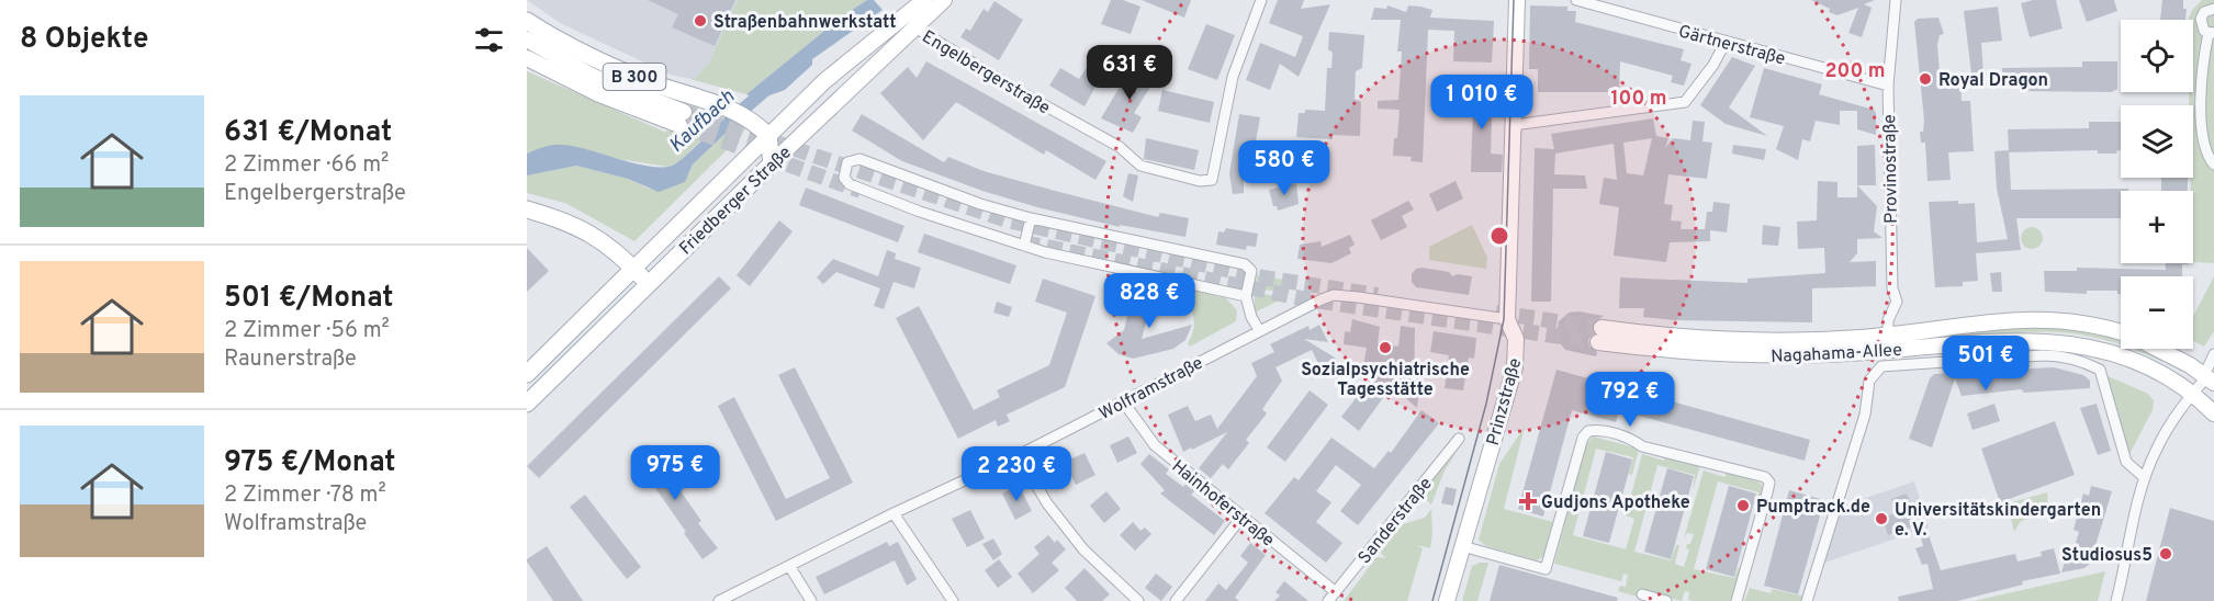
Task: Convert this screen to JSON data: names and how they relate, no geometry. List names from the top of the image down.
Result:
{
  "streets": {
    "main road": [
      "B 300",
      "Friedberger Straße",
      "Nagahama-Allee",
      "Prinzstraße"
    ],
    "street": [
      "Gärtnerstraße",
      "Engelbergerstraße",
      "Provinostraße",
      "Wolframstraße",
      "Hainhoferstraße",
      "Sanderstraße"
    ]
  },
  "crossings": [
    ["Gärtnerstraße", "Provinostraße"],
    ["Engelbergerstraße", "Friedberger Straße"],
    ["B 300", "Friedberger Straße"],
    ["Provinostraße", "Nagahama-Allee"],
    ["Wolframstraße", "Prinzstraße"],
    ["Wolframstraße", "Hainhoferstraße"],
    ["Hainhoferstraße", "Sanderstraße"]
  ],
  "water": ["Kaufbach"],
  "places": {
    "other": [
      "Straßenbahnwerkstatt",
      "Royal Dragon",
      "Sozialpsychiatrische Tagesstätte",
      "Pumptrack.de",
      "Universitätskindergarten e. V.",
      "Studiosus5"
    ],
    "health": ["Gudjons Apotheke"]
  },
  "page": {
    "heading": "8 Objekte",
    "map_buttons": ["+", "−"],
    "price": [
      "631 €",
      "1 010 €",
      "580 €",
      "828 €",
      "501 €",
      "792 €",
      "975 €",
      "2 230 €"
    ],
    "list": [
      {
        "name": "631 €/Monat",
        "note": "2 Zimmer · 66 m² · Engelbergerstraße"
      },
      {
        "name": "501 €/Monat",
        "note": "2 Zimmer · 56 m² · Raunerstraße"
      },
      {
        "name": "975 €/Monat",
        "note": "2 Zimmer · 78 m² · Wolframstraße"
      }
    ]
  },
  "rings": ["200 m", "100 m"]
}
